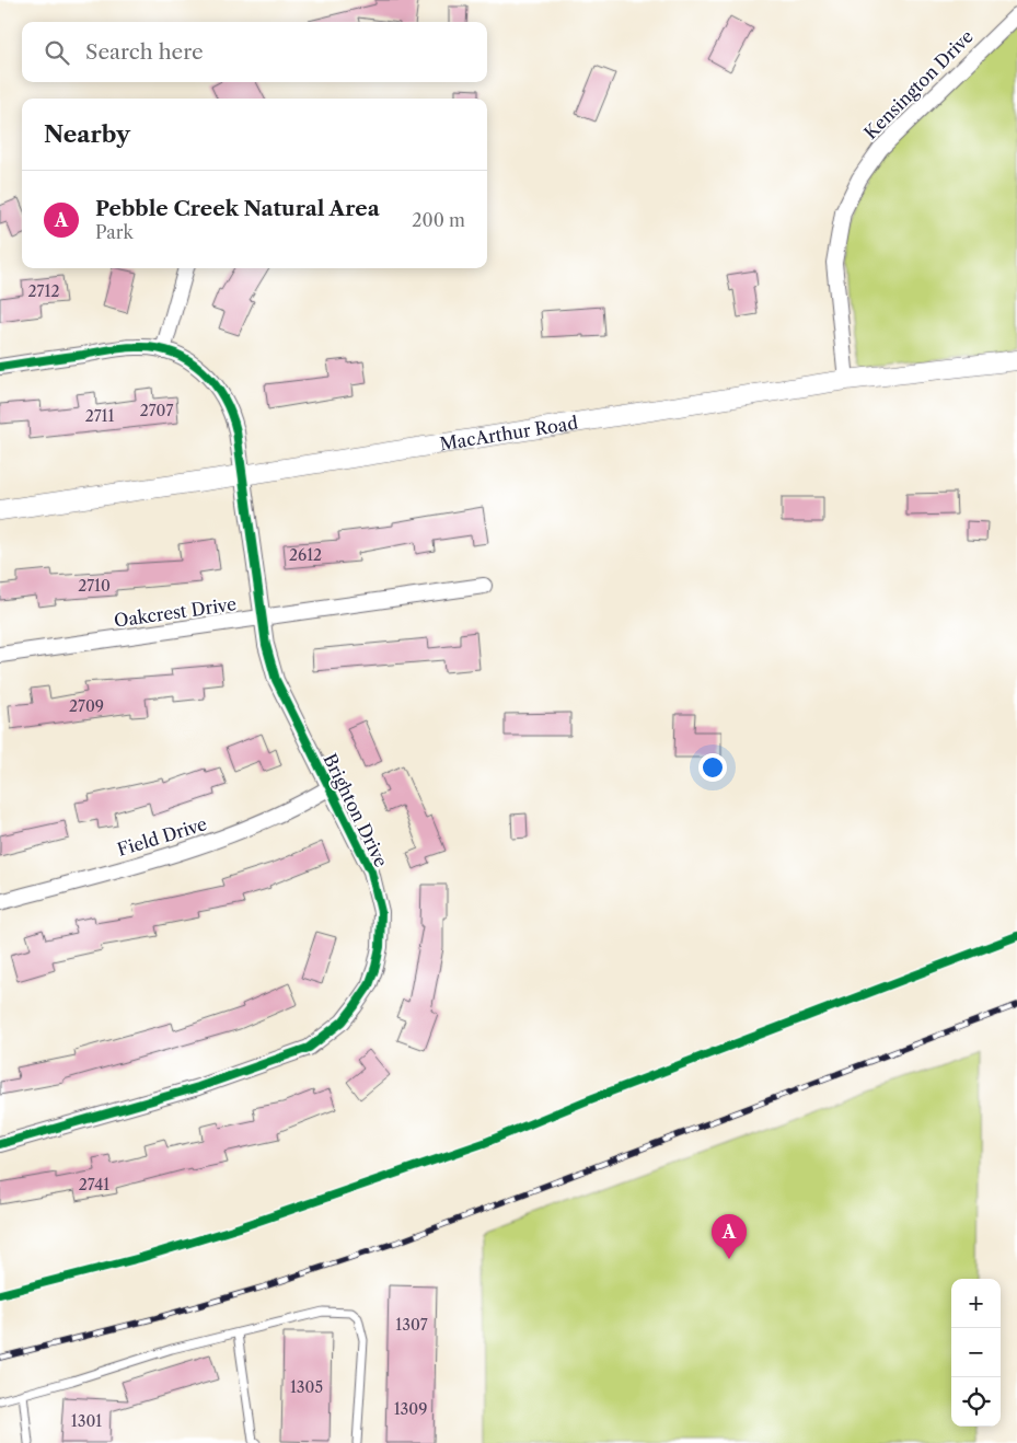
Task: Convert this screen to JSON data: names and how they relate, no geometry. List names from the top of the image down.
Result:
{
  "streets": {
    "street": [
      "Kensington Drive",
      "MacArthur Road",
      "Oakcrest Drive",
      "Brighton Drive",
      "Field Drive"
    ]
  },
  "crossings": [
    ["Kensington Drive", "MacArthur Road"],
    ["MacArthur Road", "Brighton Drive"],
    ["Oakcrest Drive", "Brighton Drive"],
    ["Brighton Drive", "Field Drive"]
  ],
  "house_numbers": [
    "2712",
    "2707",
    "2711",
    "2612",
    "2710",
    "2709",
    "2741",
    "1307",
    "1305",
    "1309",
    "1301"
  ],
  "page": {
    "search": "Search here",
    "heading": "Nearby",
    "list": [
      {
        "mark": "A",
        "name": "Pebble Creek Natural Area",
        "note": "Park",
        "value": "200 m"
      }
    ],
    "pins": "A",
    "map_buttons": ["+", "−"]
  }
}
